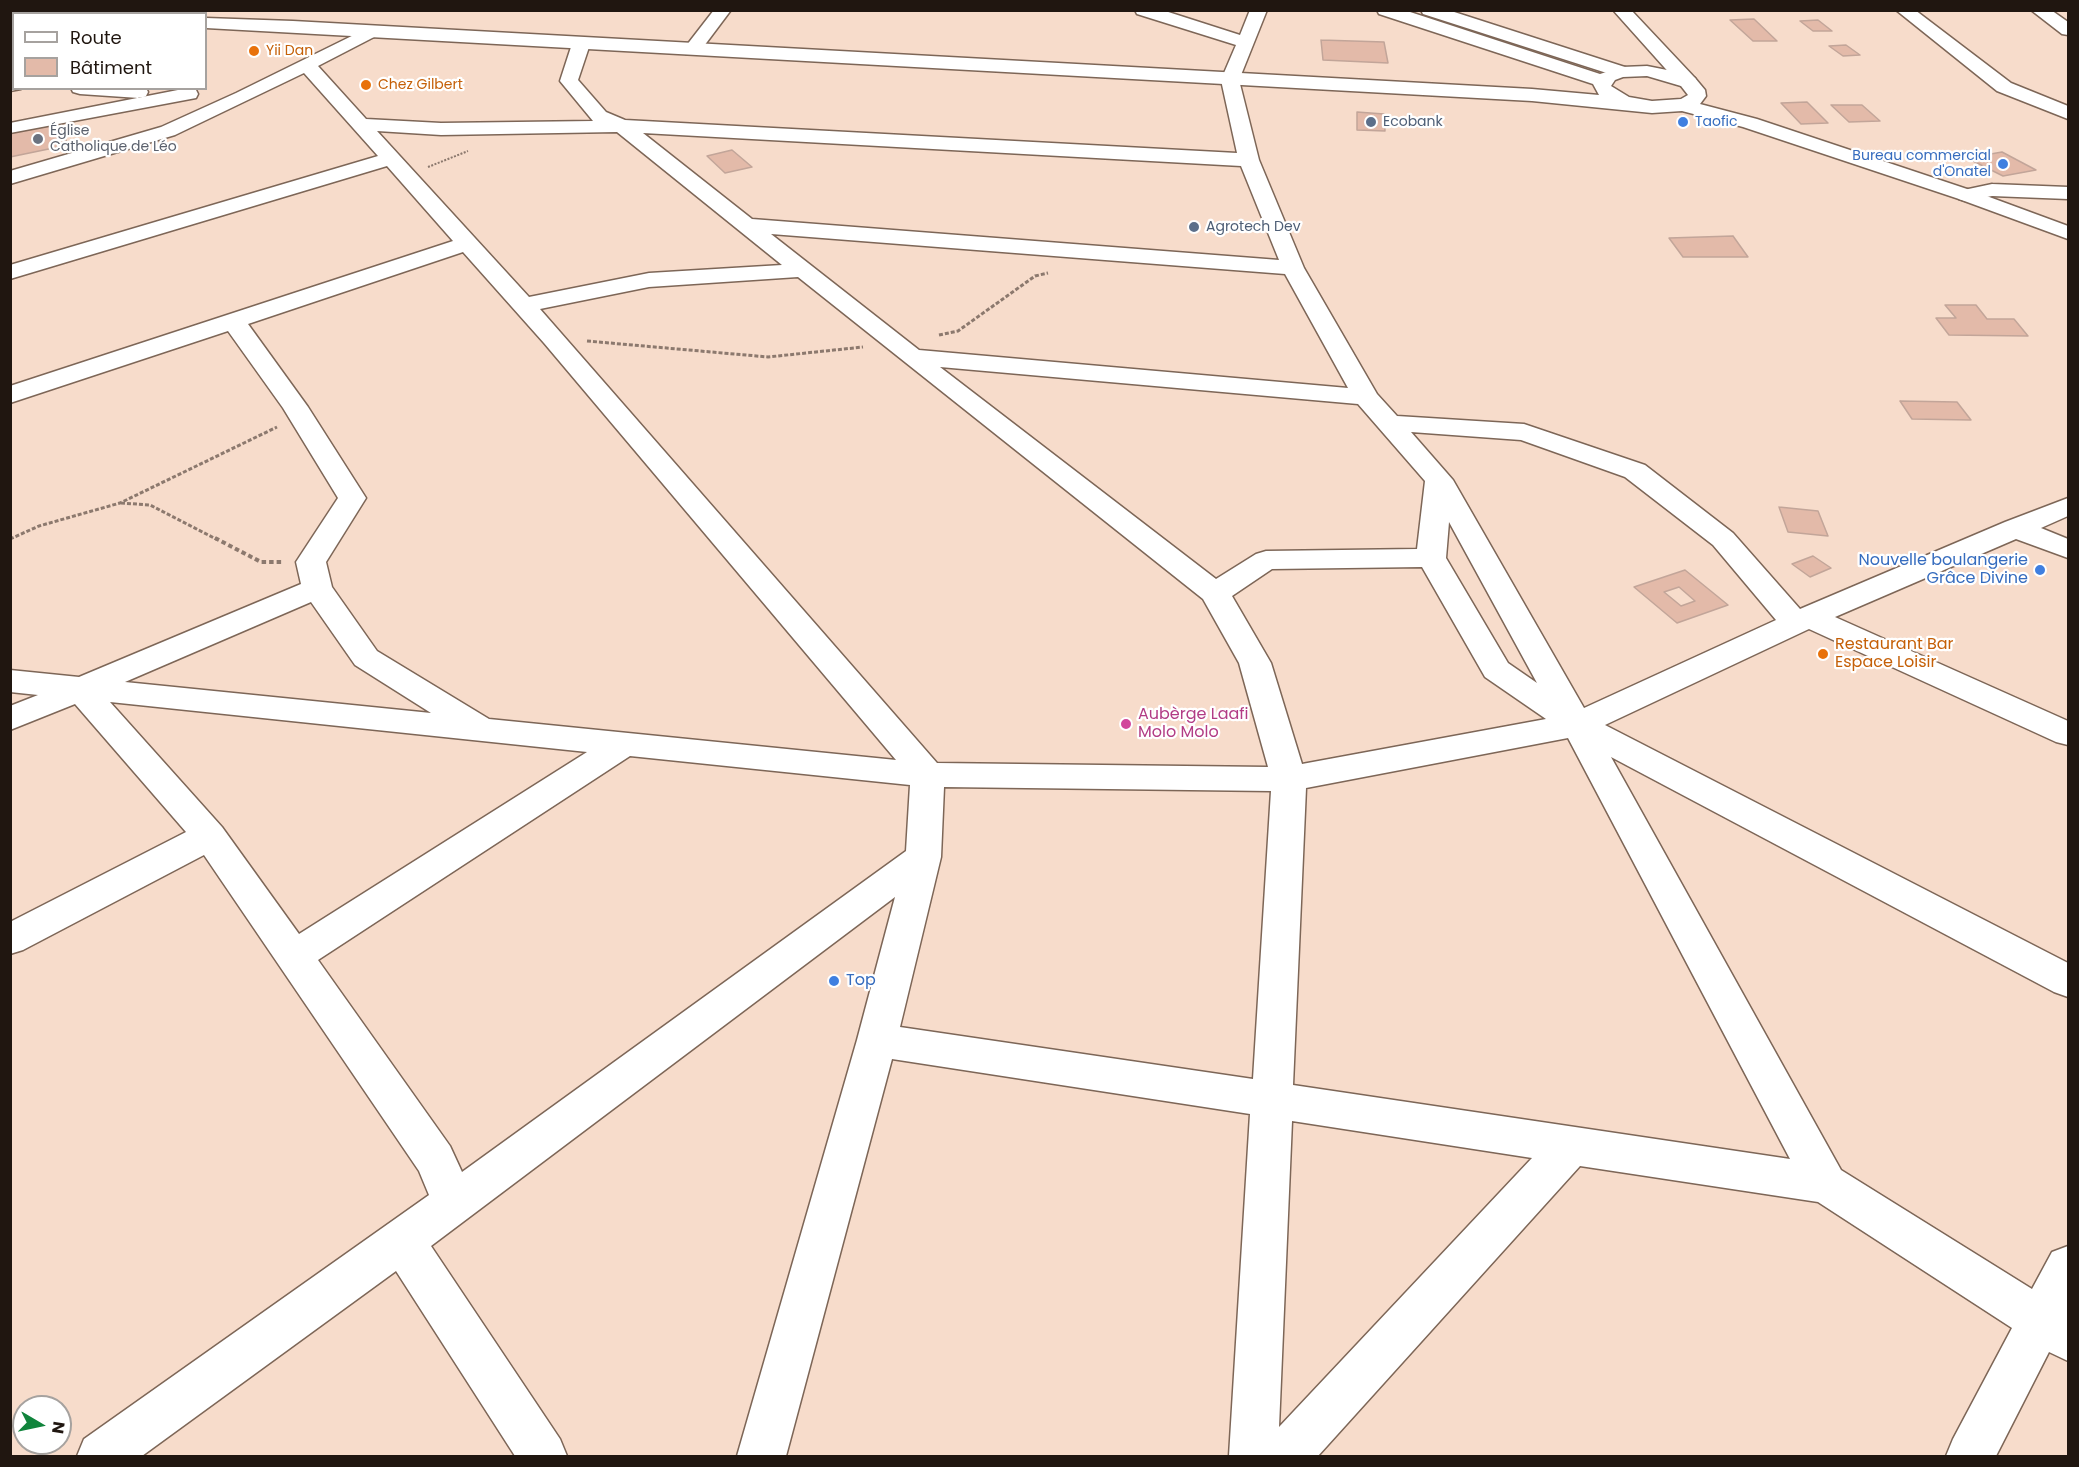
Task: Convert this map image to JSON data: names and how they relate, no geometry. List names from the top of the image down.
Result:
{
  "places": [
    "Yii Dan",
    "Chez Gilbert",
    "Ecobank",
    "Taofic",
    "Église Catholique de Léo",
    "Bureau commercial d'Onatel",
    "Agrotech Dev",
    "Nouvelle boulangerie Grâce Divine",
    "Restaurant Bar Espace Loisir",
    "Aubèrge Laafi Molo Molo",
    "Top"
  ],
  "legend": ["Route", "Bâtiment"],
  "north": "right"
}
